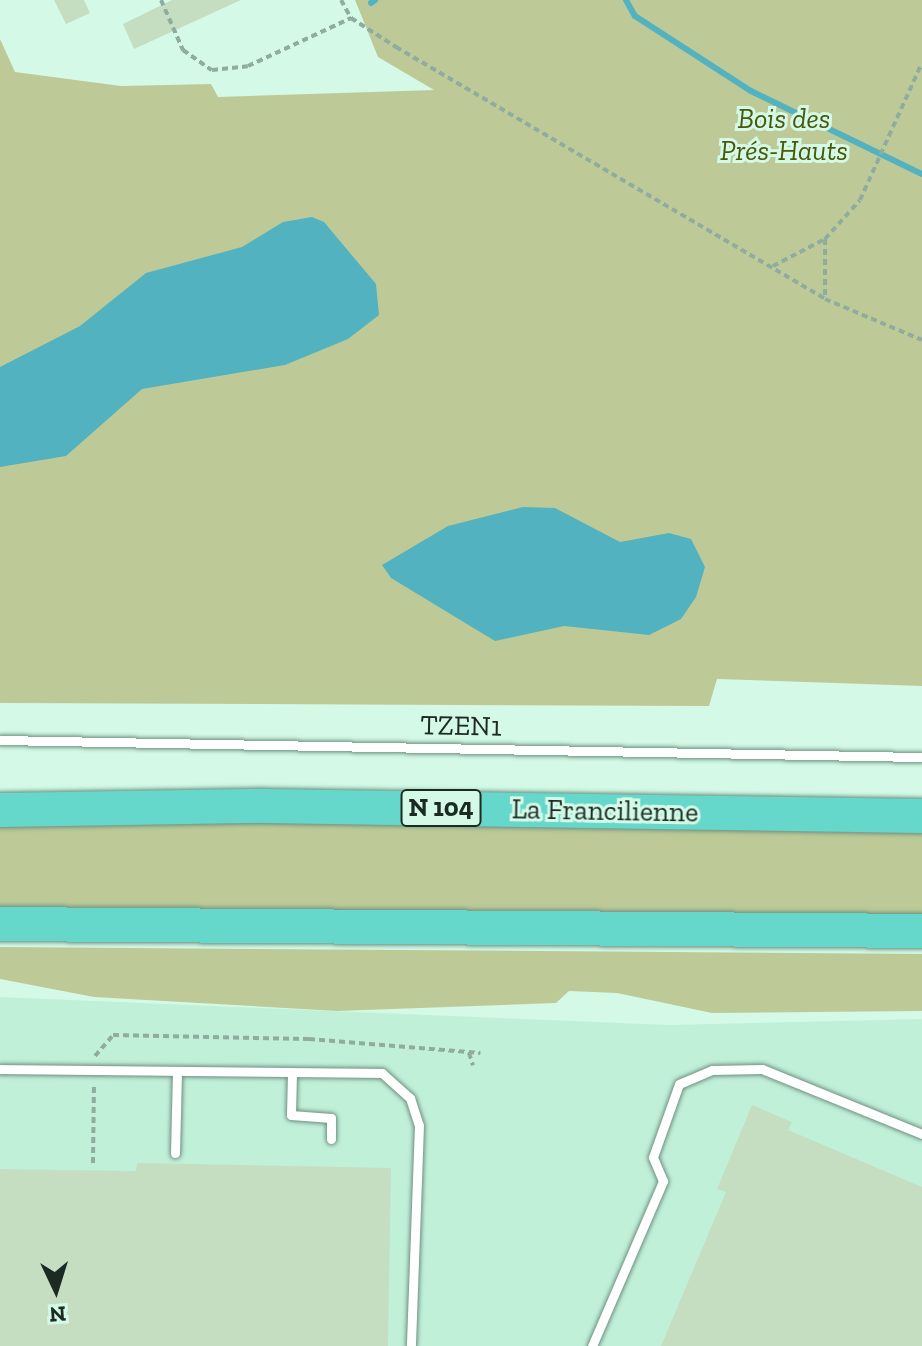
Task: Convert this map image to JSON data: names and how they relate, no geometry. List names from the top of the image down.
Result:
{
  "streets": {
    "highway": ["N 104", "La Francilienne"],
    "lane": ["TZEN1"]
  },
  "parks": ["Bois des Prés-Hauts"],
  "north": "bottom"
}
